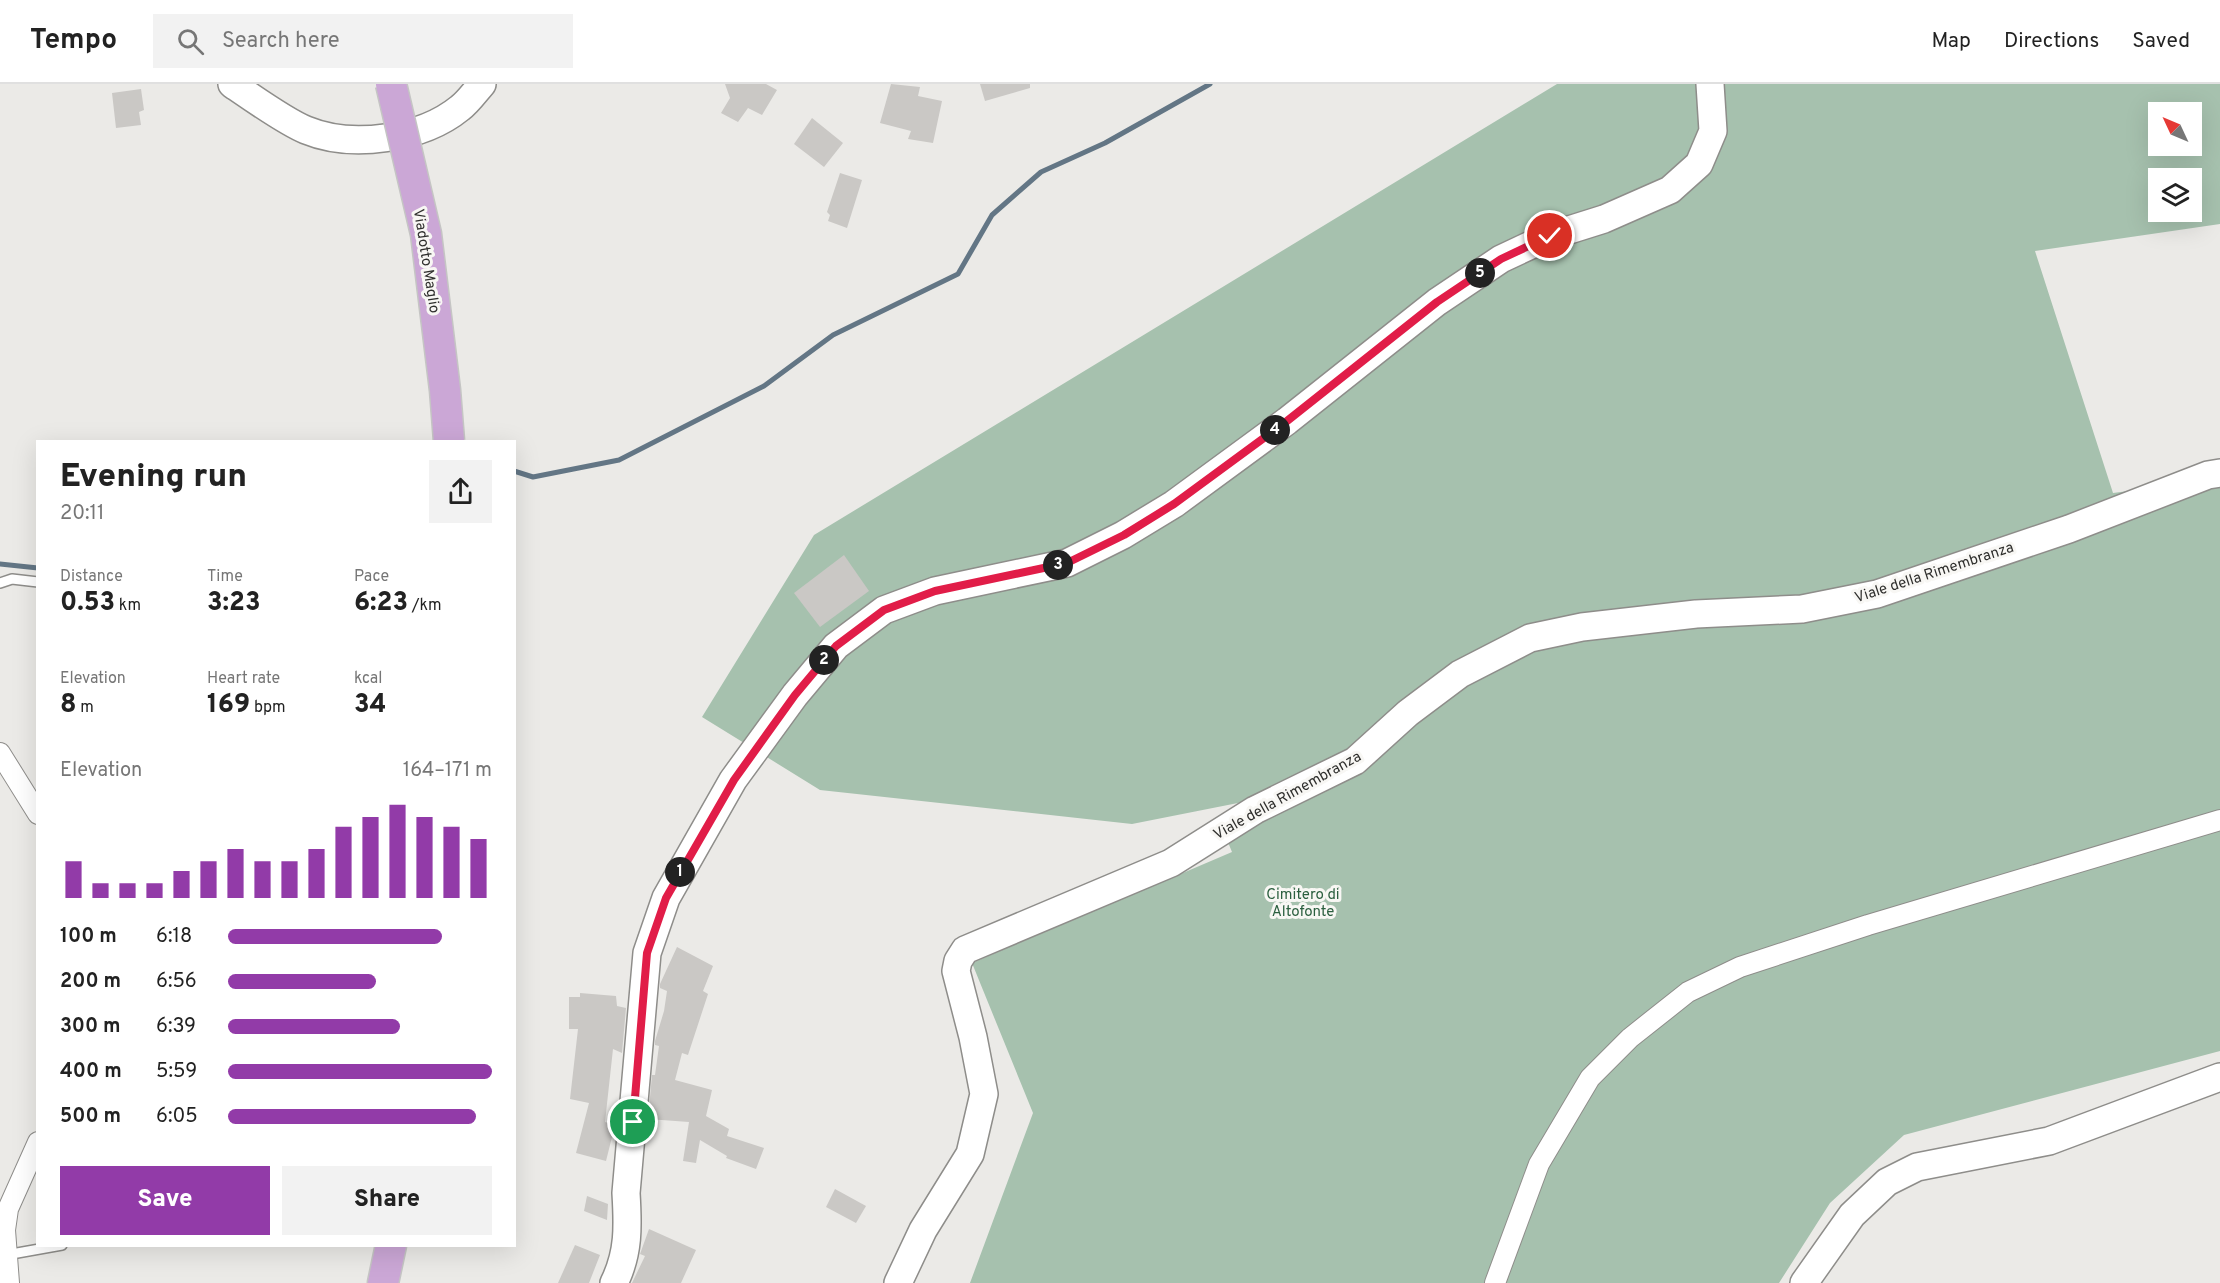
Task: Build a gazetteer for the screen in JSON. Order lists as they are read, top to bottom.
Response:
{
  "streets": {
    "main road": ["Viadotto Maglio", "Viale della Rimembranza"]
  },
  "parks": ["Cimitero di Altofonte"],
  "north": "top left",
  "page": {
    "header": "Tempo",
    "search": "Search here",
    "nav": ["Map", "Directions", "Saved"],
    "pins": [
      "5",
      "4",
      "3",
      "2",
      "1"
    ],
    "heading": ["Evening run", "20:11"],
    "stats": [
      ["Distance", "0.53 km"],
      ["Time", "3:23"],
      ["Pace", "6:23 /km"],
      ["Elevation", "8 m"],
      ["Heart rate", "169 bpm"],
      ["kcal", "34"]
    ],
    "chart": ["Elevation", "164–171 m"],
    "list": [
      {
        "name": "100 m",
        "note": "6:18"
      },
      {
        "name": "200 m",
        "note": "6:56"
      },
      {
        "name": "300 m",
        "note": "6:39"
      },
      {
        "name": "400 m",
        "note": "5:59"
      },
      {
        "name": "500 m",
        "note": "6:05"
      }
    ],
    "buttons": ["Save", "Share"]
  }
}
